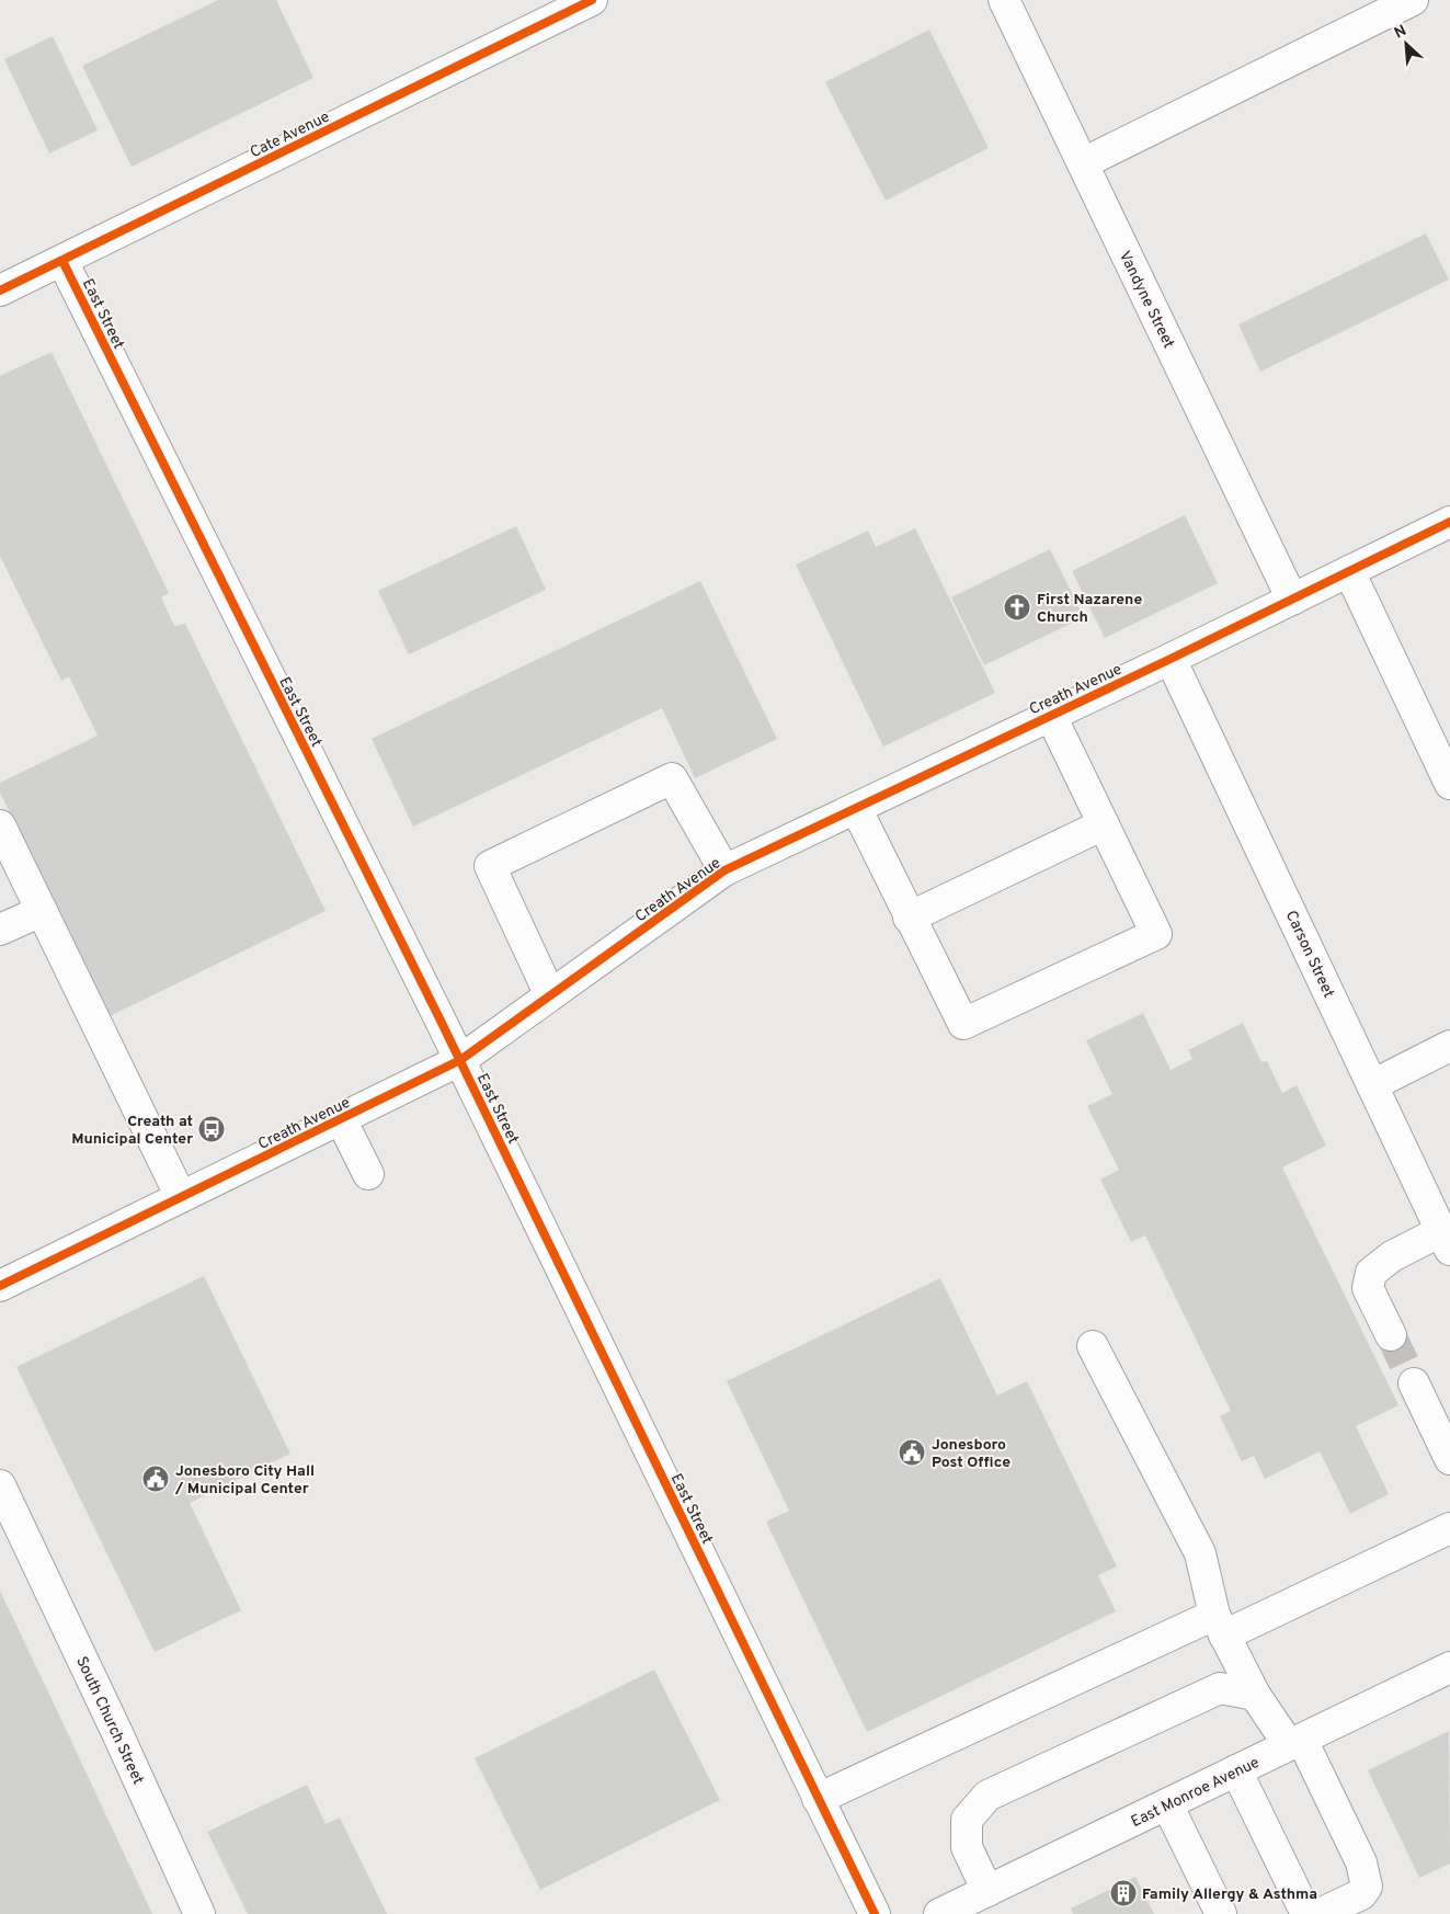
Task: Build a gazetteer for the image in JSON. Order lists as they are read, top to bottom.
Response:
{
  "streets": {
    "street": [
      "Cate Avenue",
      "Vandyne Street",
      "East Street",
      "Creath Avenue",
      "Carson Street",
      "South Church Street",
      "East Monroe Avenue"
    ]
  },
  "crossings": [
    ["Cate Avenue", "East Street"],
    ["Vandyne Street", "Creath Avenue"],
    ["East Street", "Creath Avenue"],
    ["Creath Avenue", "Carson Street"]
  ],
  "places": {
    "church": ["First Nazarene Church"],
    "bus stop": ["Creath at Municipal Center"],
    "public building": ["Jonesboro Post Office", "Jonesboro City Hall / Municipal Center"],
    "building": ["Family Allergy & Asthma"]
  },
  "north": "top left"
}
